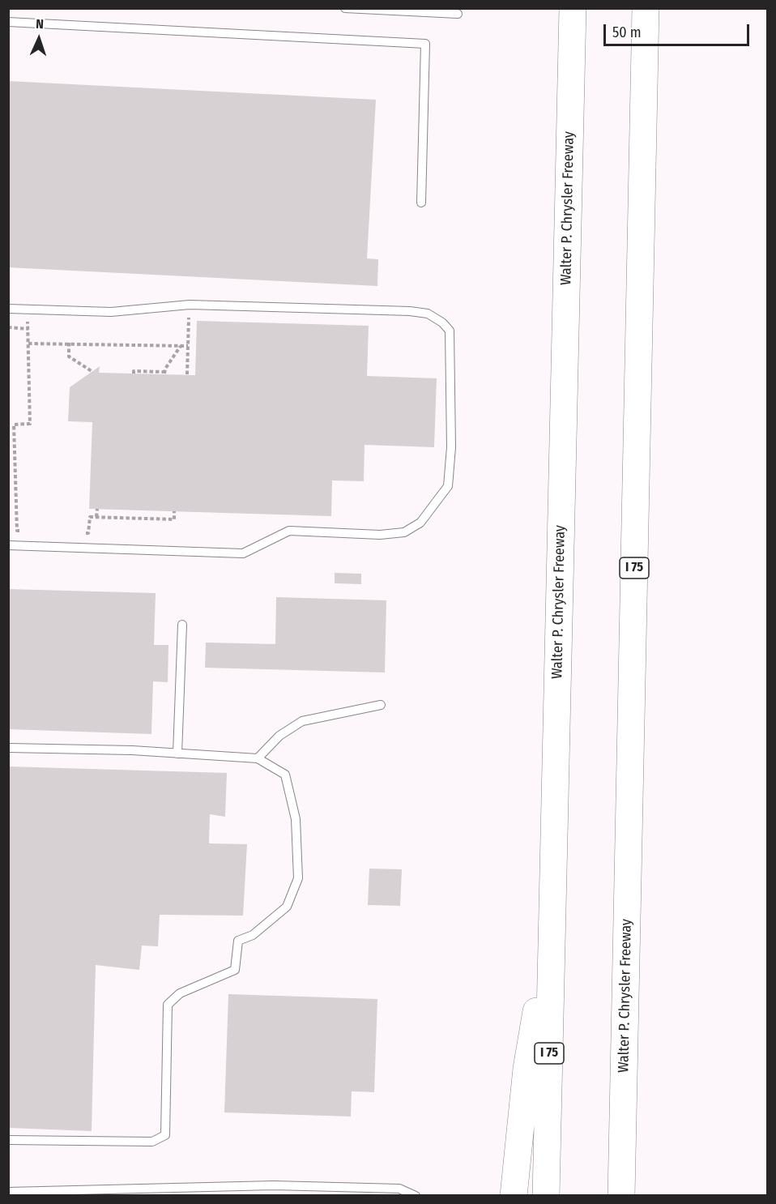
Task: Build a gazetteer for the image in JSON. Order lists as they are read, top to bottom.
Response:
{
  "streets": {
    "highway": ["Walter P. Chrysler Freeway", "I 75"]
  },
  "scale_bar": "50 m",
  "north": "top"
}
